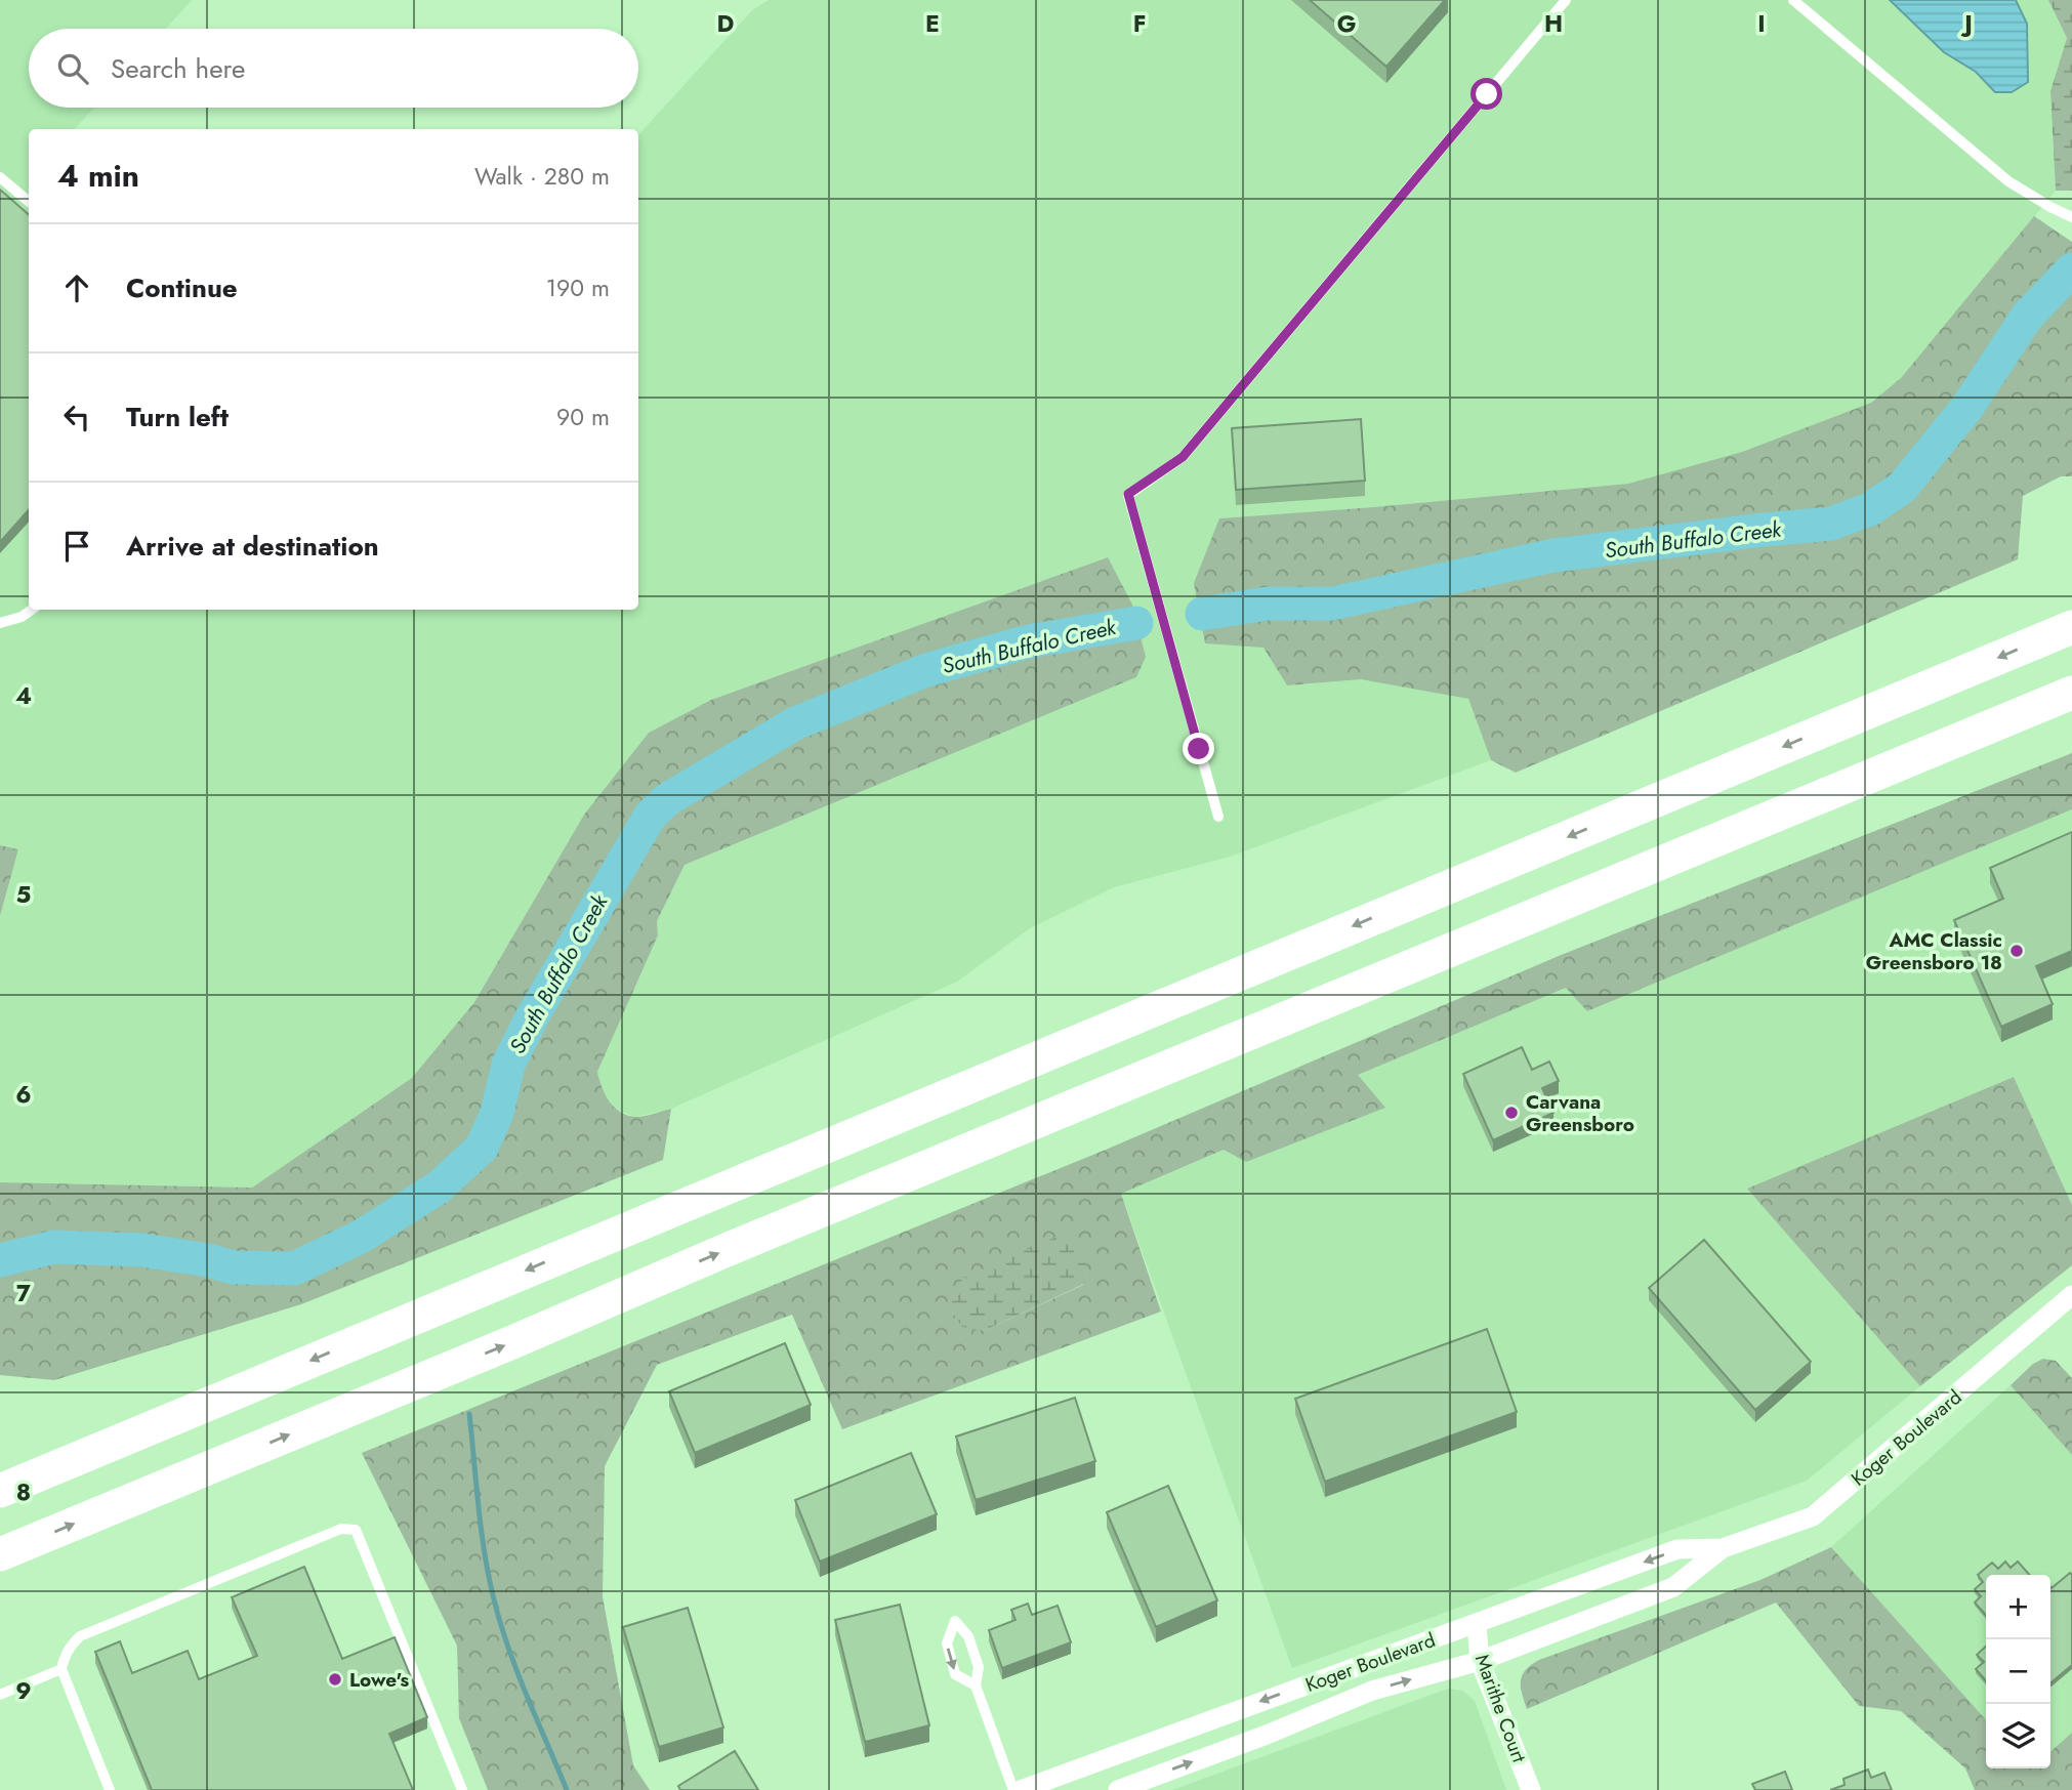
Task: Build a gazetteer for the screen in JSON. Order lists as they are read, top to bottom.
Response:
{
  "streets": {
    "street": ["Koger Boulevard", "Marithe Court"]
  },
  "crossings": [
    ["Koger Boulevard", "Marithe Court"]
  ],
  "water": ["South Buffalo Creek"],
  "places": ["AMC Classic Greensboro 18", "Carvana Greensboro", "Lowe's"],
  "page": {
    "search": "Search here",
    "heading": ["4 min", "Walk · 280 m"],
    "list": [
      ["Continue", "190 m"],
      ["Turn left", "90 m"],
      "Arrive at destination"
    ],
    "map_buttons": ["+", "−"]
  },
  "grid": {
    "columns": [
      "D",
      "E",
      "F",
      "G",
      "H",
      "I",
      "J"
    ],
    "rows": [
      "4",
      "5",
      "6",
      "7",
      "8",
      "9"
    ]
  }
}
